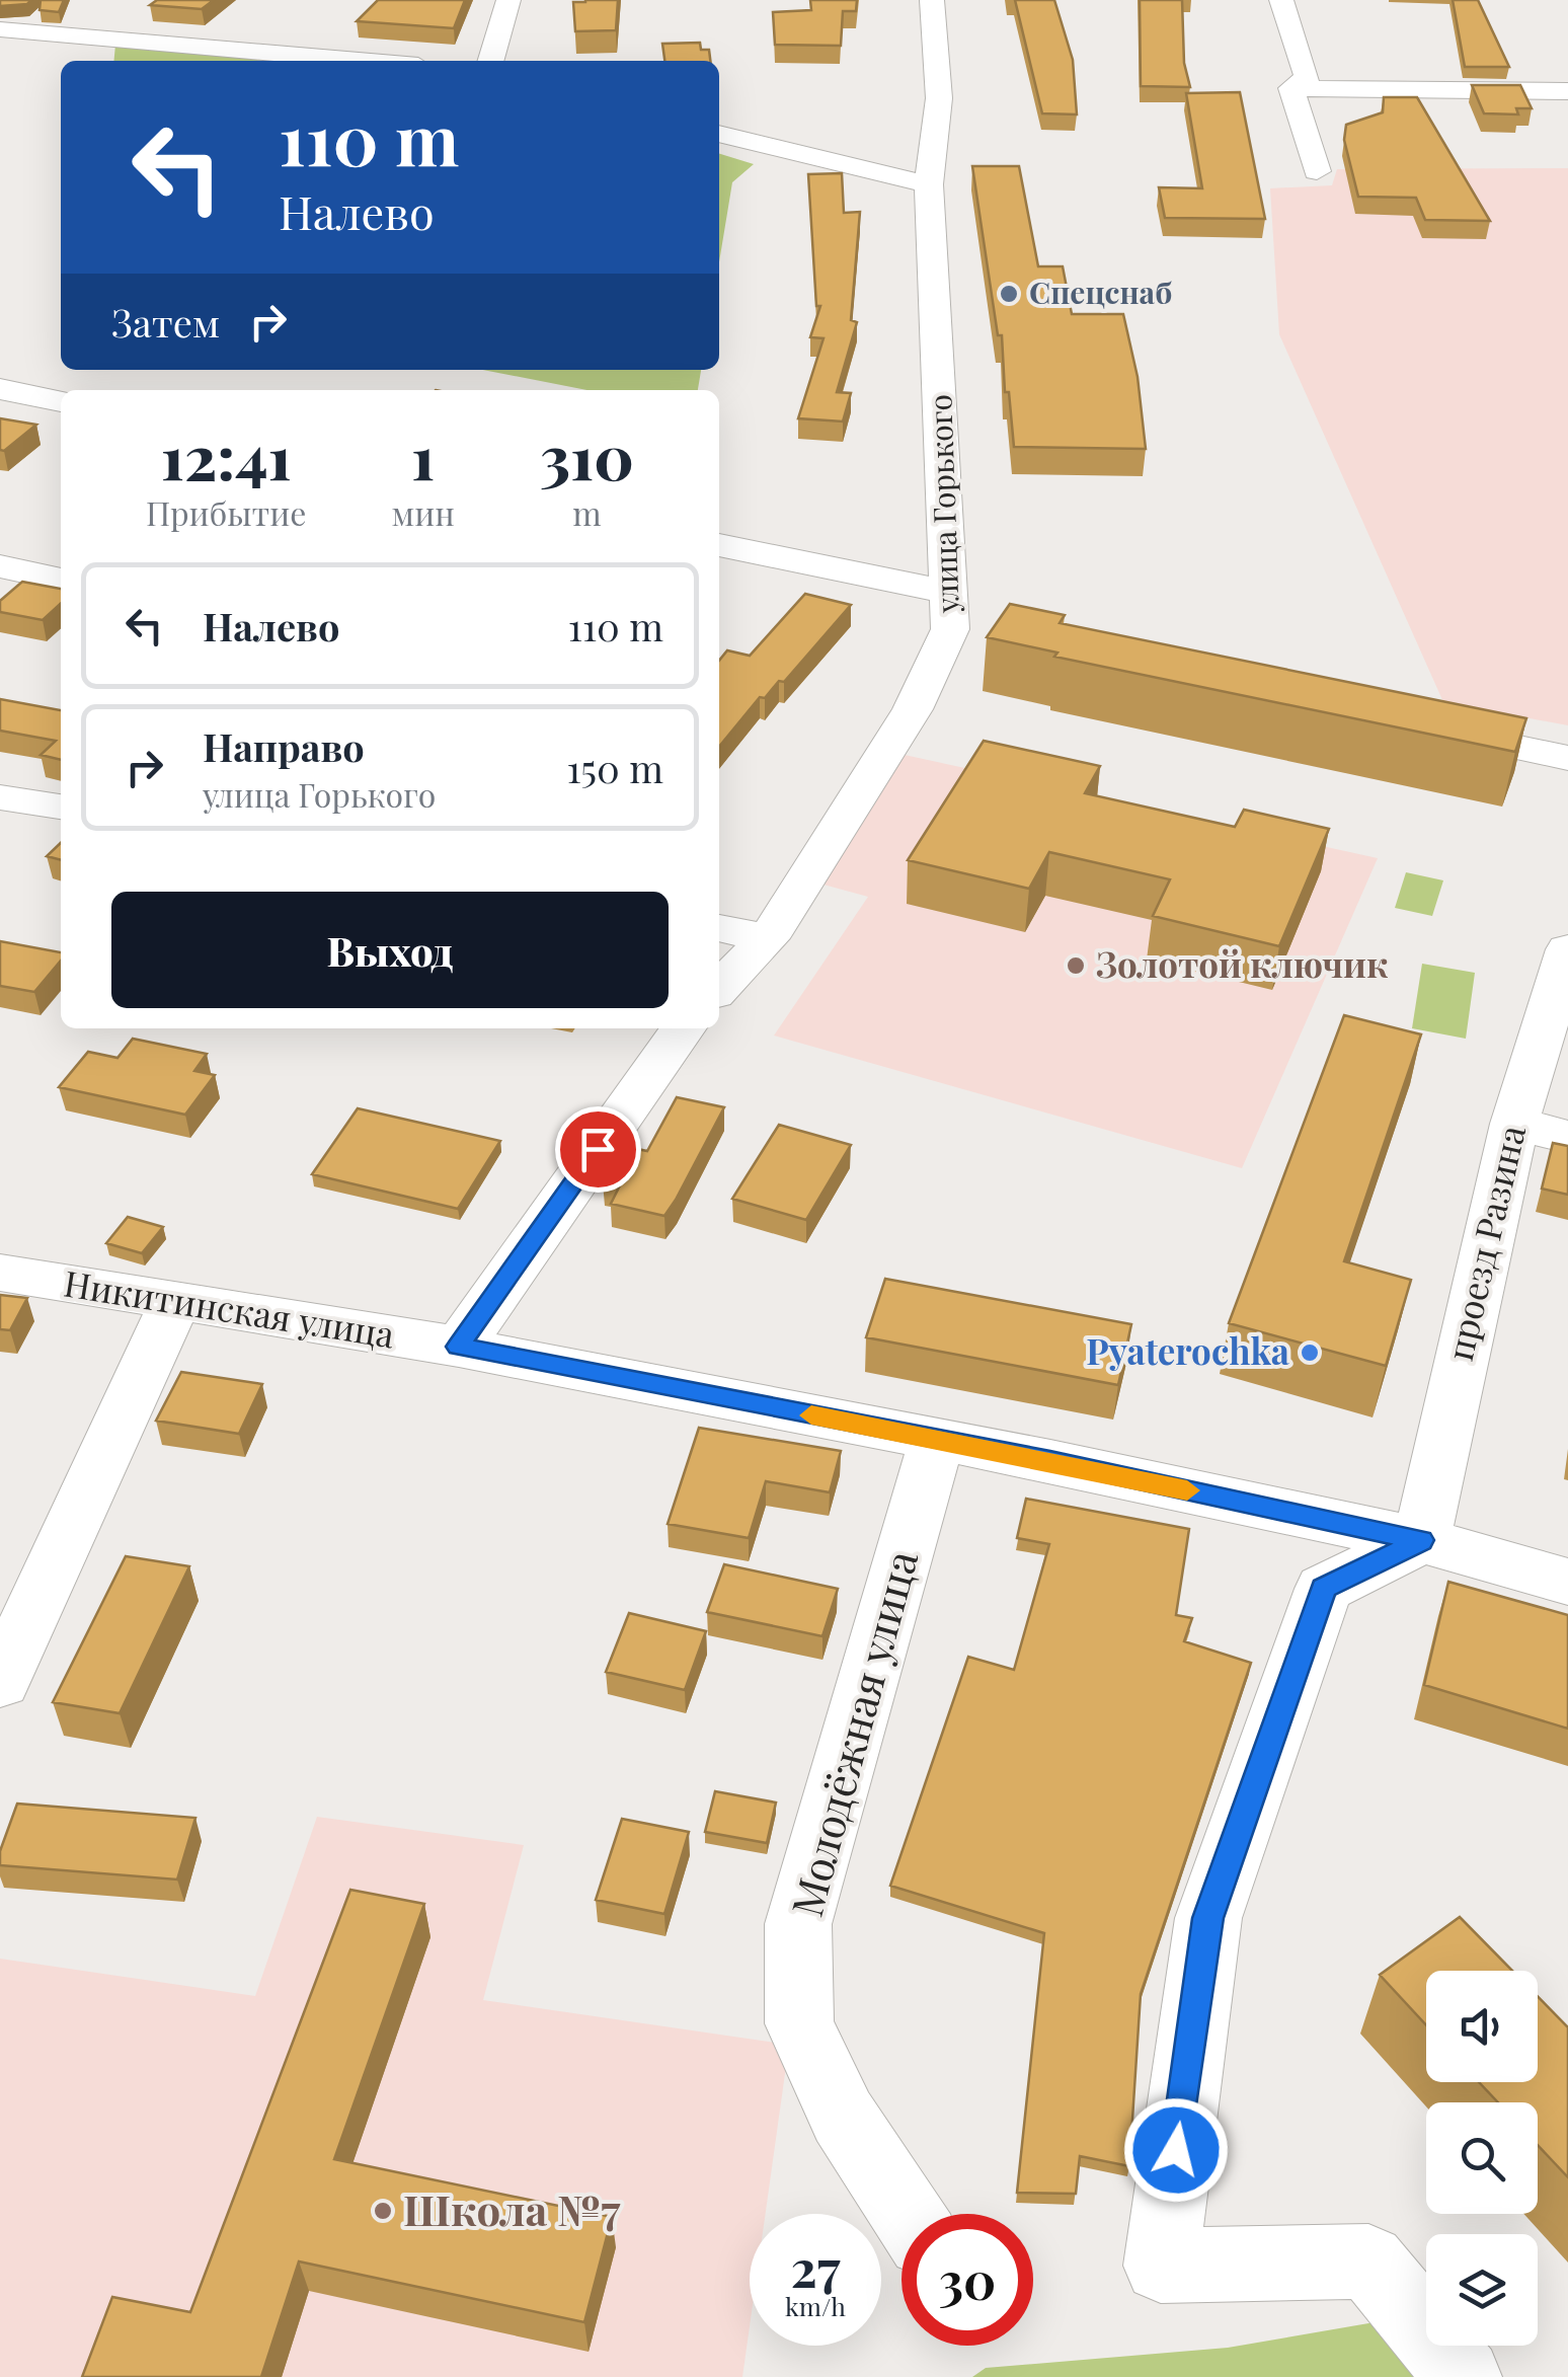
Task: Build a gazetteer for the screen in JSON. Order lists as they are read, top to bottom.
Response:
{
  "streets": {
    "street": [
      "улица Горького",
      "проезд Разина",
      "Никитинская улица",
      "Молодёжная улица"
    ]
  },
  "crossings": [
    ["проезд Разина", "Никитинская улица"],
    ["Никитинская улица", "Молодёжная улица"]
  ],
  "places": [
    "Спецснаб",
    "Золотой ключик",
    "Pyaterochka",
    "Школа №7"
  ],
  "page": {
    "turn": ["110 m", "Налево"],
    "then": "Затем",
    "eta": [
      "12:41",
      "Прибытие",
      "1",
      "мин",
      "310",
      "m"
    ],
    "list": [
      {
        "name": "Налево",
        "value": "110 m"
      },
      {
        "name": "Направо",
        "note": "улица Горького",
        "value": "150 m"
      }
    ],
    "buttons": "Выход",
    "speed": "27 km/h",
    "limit": "30"
  }
}
